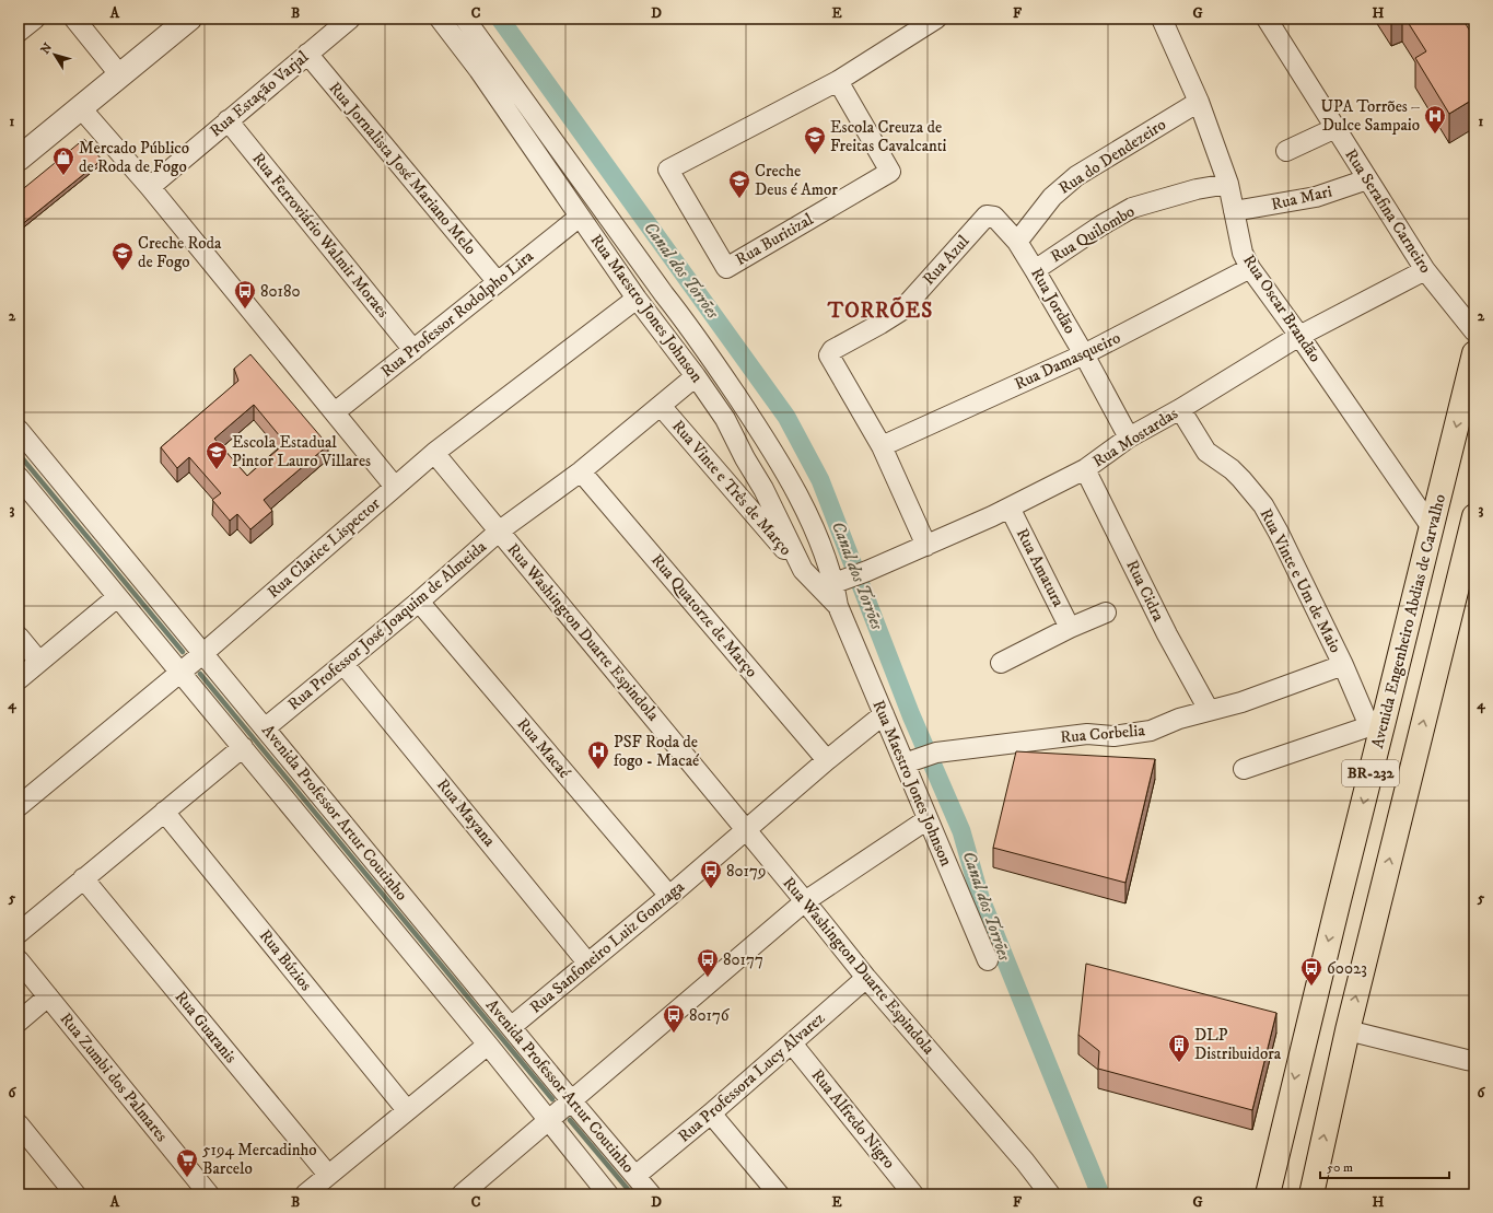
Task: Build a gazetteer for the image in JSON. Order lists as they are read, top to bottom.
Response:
{
  "streets": {
    "highway": ["Avenida Engenheiro Abdias de Carvalho", "BR-232"],
    "street": [
      "Rua Estação Varjal",
      "Rua do Dendezeiro",
      "Rua Jornalista José Mariano Melo",
      "Rua Mari",
      "Rua Serafina Carneiro",
      "Rua Quilombo",
      "Rua Ferroviário Walmir Moraes",
      "Rua Buritizal",
      "Rua Azul",
      "Rua Jordão",
      "Rua Maestro Jones Johnson",
      "Rua Oscar Brandão",
      "Rua Professor Rodolpho Lira",
      "Rua Damasqueiro",
      "Rua Mostardas",
      "Rua Vinte e Três de Março",
      "Rua Clarice Lispector",
      "Rua Amatura",
      "Rua Vinte e Um de Maio",
      "Rua Cidra",
      "Rua Quatorze de Março",
      "Rua Professor José Joaquim de Almeida",
      "Rua Washington Duarte Espindola",
      "Rua Corbelia",
      "Rua Macaé",
      "Avenida Professor Artur Coutinho",
      "Rua Mayana",
      "Rua Sanfoneiro Luiz Gonzaga",
      "Rua Búzios",
      "Rua Guaranis",
      "Rua Zumbi dos Palmares",
      "Rua Professora Lucy Alvarez",
      "Rua Alfredo Nigro"
    ]
  },
  "crossings": [
    ["Rua Estação Varjal", "Rua Jornalista José Mariano Melo"],
    ["Rua Estação Varjal", "Rua Ferroviário Walmir Moraes"],
    ["Rua do Dendezeiro", "Rua Jordão"],
    ["Rua do Dendezeiro", "Rua Oscar Brandão"],
    ["Rua Jornalista José Mariano Melo", "Rua Professor Rodolpho Lira"],
    ["Rua Mari", "Rua Serafina Carneiro"],
    ["Rua Mari", "Rua Oscar Brandão"],
    ["Rua Serafina Carneiro", "Rua Mostardas"],
    ["Rua Quilombo", "Rua Jordão"],
    ["Rua Quilombo", "Rua Oscar Brandão"],
    ["Rua Ferroviário Walmir Moraes", "Rua Professor Rodolpho Lira"],
    ["Rua Azul", "Rua Jordão"],
    ["Rua Azul", "Rua Damasqueiro"],
    ["Rua Jordão", "Rua Damasqueiro"],
    ["Rua Jordão", "Rua Mostardas"],
    ["Rua Maestro Jones Johnson", "Rua Professor Rodolpho Lira"],
    ["Rua Maestro Jones Johnson", "Rua Mostardas"],
    ["Rua Maestro Jones Johnson", "Rua Vinte e Três de Março"],
    ["Rua Maestro Jones Johnson", "Rua Clarice Lispector"],
    ["Rua Maestro Jones Johnson", "Rua Professor José Joaquim de Almeida"],
    ["Rua Maestro Jones Johnson", "Rua Corbelia"],
    ["Rua Maestro Jones Johnson", "Rua Sanfoneiro Luiz Gonzaga"],
    ["Rua Oscar Brandão", "Rua Damasqueiro"],
    ["Rua Oscar Brandão", "Rua Mostardas"],
    ["Rua Oscar Brandão", "Avenida Engenheiro Abdias de Carvalho"],
    ["Rua Mostardas", "Rua Amatura"],
    ["Rua Mostardas", "Rua Vinte e Um de Maio"],
    ["Rua Mostardas", "Rua Cidra"],
    ["Rua Vinte e Três de Março", "Rua Professor José Joaquim de Almeida"],
    ["Rua Clarice Lispector", "Rua Washington Duarte Espindola"],
    ["Rua Clarice Lispector", "Avenida Professor Artur Coutinho"],
    ["Rua Vinte e Um de Maio", "Avenida Engenheiro Abdias de Carvalho"],
    ["Rua Vinte e Um de Maio", "Rua Corbelia"],
    ["Rua Cidra", "Rua Corbelia"],
    ["Rua Quatorze de Março", "Rua Professor José Joaquim de Almeida"],
    ["Rua Quatorze de Março", "Rua Sanfoneiro Luiz Gonzaga"],
    ["Rua Professor José Joaquim de Almeida", "Rua Washington Duarte Espindola"],
    ["Rua Professor José Joaquim de Almeida", "Rua Macaé"],
    ["Rua Professor José Joaquim de Almeida", "Avenida Professor Artur Coutinho"],
    ["Rua Professor José Joaquim de Almeida", "Rua Mayana"],
    ["Rua Washington Duarte Espindola", "Rua Sanfoneiro Luiz Gonzaga"],
    ["Rua Washington Duarte Espindola", "Rua Professora Lucy Alvarez"],
    ["Rua Macaé", "Rua Sanfoneiro Luiz Gonzaga"],
    ["Avenida Professor Artur Coutinho", "Rua Sanfoneiro Luiz Gonzaga"],
    ["Avenida Professor Artur Coutinho", "Rua Professora Lucy Alvarez"],
    ["Rua Mayana", "Rua Sanfoneiro Luiz Gonzaga"],
    ["Rua Professora Lucy Alvarez", "Rua Alfredo Nigro"]
  ],
  "districts": ["TORRÕES"],
  "water": ["Canal dos Torrões"],
  "places": {
    "hospital": ["UPA Torrões – Dulce Sampaio", "PSF Roda de fogo - Macaé"],
    "school or university": [
      "Escola Creuza de Freitas Cavalcanti",
      "Creche Deus é Amor",
      "Creche Roda de Fogo",
      "Escola Estadual Pintor Lauro Villares"
    ],
    "shop": ["Mercado Público de Roda de Fogo"],
    "bus stop": [
      "80180",
      "80179",
      "80177",
      "60023",
      "80176"
    ],
    "building": ["DLP Distribuidora"],
    "supermarket": ["5194 Mercadinho Barcelo"]
  },
  "scale_bar": "50 m",
  "north": "top left",
  "grid": {
    "columns": [
      "A",
      "B",
      "C",
      "D",
      "E",
      "F",
      "G",
      "H"
    ],
    "rows": [
      "1",
      "2",
      "3",
      "4",
      "5",
      "6"
    ]
  }
}
